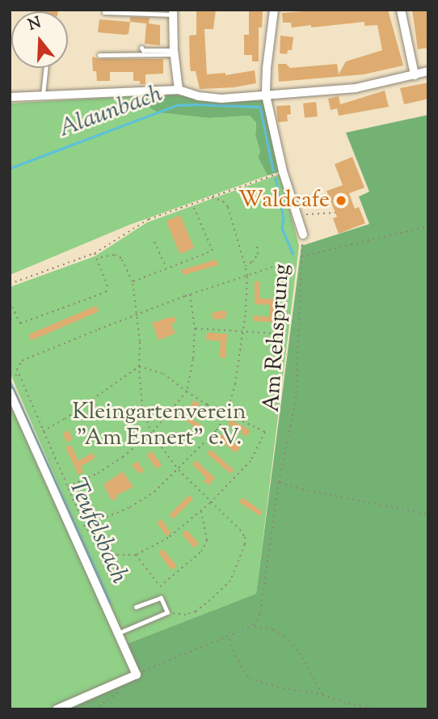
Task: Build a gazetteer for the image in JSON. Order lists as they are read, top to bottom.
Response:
{
  "streets": {
    "street": ["Am Rehsprung"]
  },
  "water": ["Alaunbach", "Teufelsbach"],
  "parks": ["Kleingartenverein \"Am Ennert\" e.V."],
  "places": ["Waldcafe"],
  "north": "top"
}
